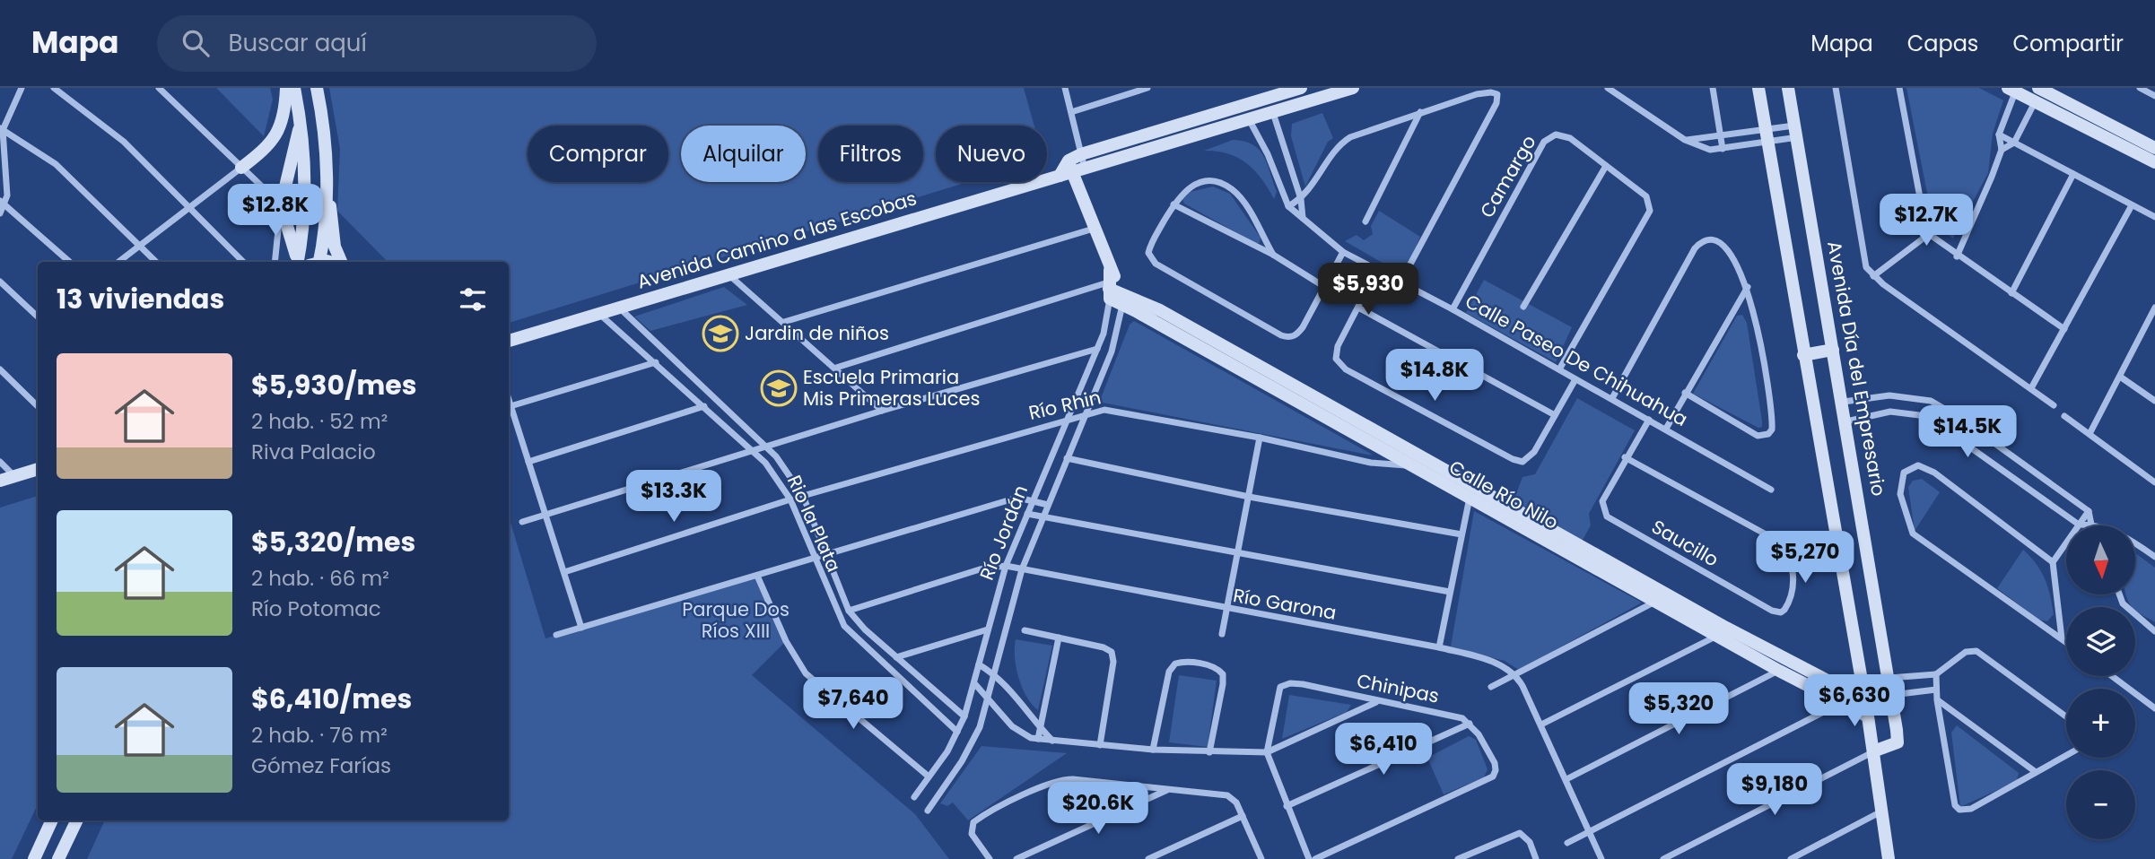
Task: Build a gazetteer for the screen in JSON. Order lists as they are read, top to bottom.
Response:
{
  "streets": {
    "street": [
      "Camargo",
      "Avenida Camino a las Escobas",
      "Calle Paseo De Chihuahua",
      "Avenida Día del Empresario",
      "Río Rhin",
      "Calle Río Nilo",
      "Rio la Plata",
      "Río Jordán",
      "Saucillo",
      "Río Garona",
      "Chinipas"
    ]
  },
  "crossings": [
    ["Camargo", "Calle Paseo De Chihuahua"],
    ["Avenida Camino a las Escobas", "Calle Paseo De Chihuahua"],
    ["Avenida Camino a las Escobas", "Rio la Plata"],
    ["Calle Paseo De Chihuahua", "Saucillo"],
    ["Río Rhin", "Calle Río Nilo"],
    ["Río Rhin", "Rio la Plata"],
    ["Río Rhin", "Río Jordán"],
    ["Calle Río Nilo", "Río Jordán"],
    ["Rio la Plata", "Río Jordán"],
    ["Rio la Plata", "Río Garona"],
    ["Río Jordán", "Río Garona"]
  ],
  "parks": ["Parque Dos Ríos XIII"],
  "places": {
    "school or university": ["Jardin de niños", "Escuela Primaria Mis Primeras Luces"]
  },
  "north": "bottom",
  "page": {
    "header": "Mapa",
    "search": "Buscar aquí",
    "nav": ["Mapa", "Capas", "Compartir"],
    "chip": [
      "Comprar",
      "Alquilar",
      "Filtros",
      "Nuevo"
    ],
    "price": [
      "$12.8K",
      "$12.7K",
      "$5,930",
      "$14.8K",
      "$14.5K",
      "$13.3K",
      "$5,270",
      "$6,630",
      "$7,640",
      "$5,320",
      "$6,410",
      "$9,180",
      "$20.6K"
    ],
    "heading": "13 viviendas",
    "list": [
      {
        "name": "$5,930/mes",
        "note": "2 hab. · 52 m² · Riva Palacio"
      },
      {
        "name": "$5,320/mes",
        "note": "2 hab. · 66 m² · Río Potomac"
      },
      {
        "name": "$6,410/mes",
        "note": "2 hab. · 76 m² · Gómez Farías"
      }
    ],
    "map_buttons": ["+", "−"]
  }
}
